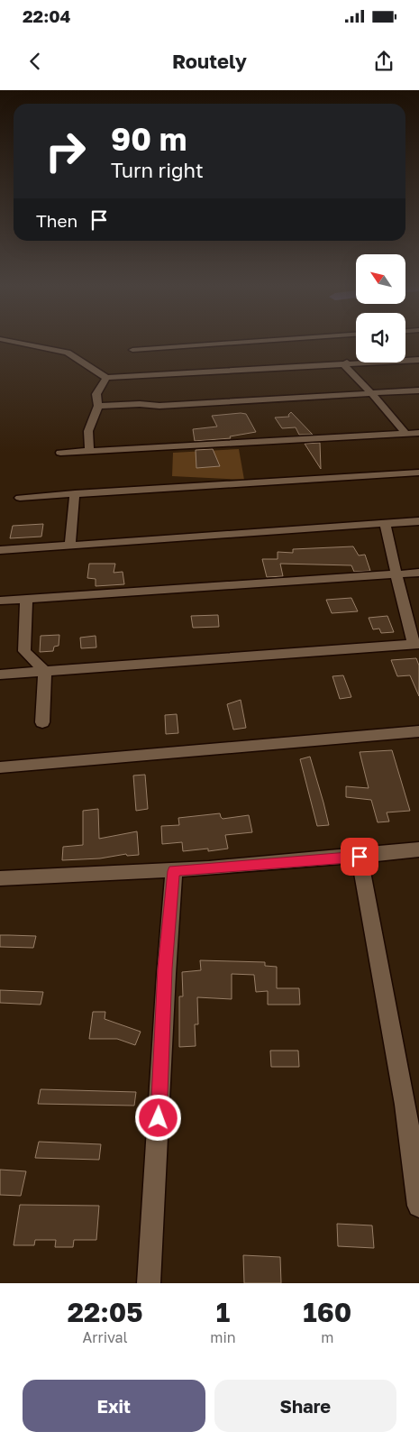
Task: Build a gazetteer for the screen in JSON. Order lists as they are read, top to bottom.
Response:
{
  "north": "top left",
  "page": {
    "status": "22:04",
    "header": "Routely",
    "turn": ["90 m", "Turn right"],
    "then": "Then",
    "eta": [
      "22:05",
      "Arrival",
      "1",
      "min",
      "160",
      "m"
    ],
    "buttons": ["Exit", "Share"]
  }
}
